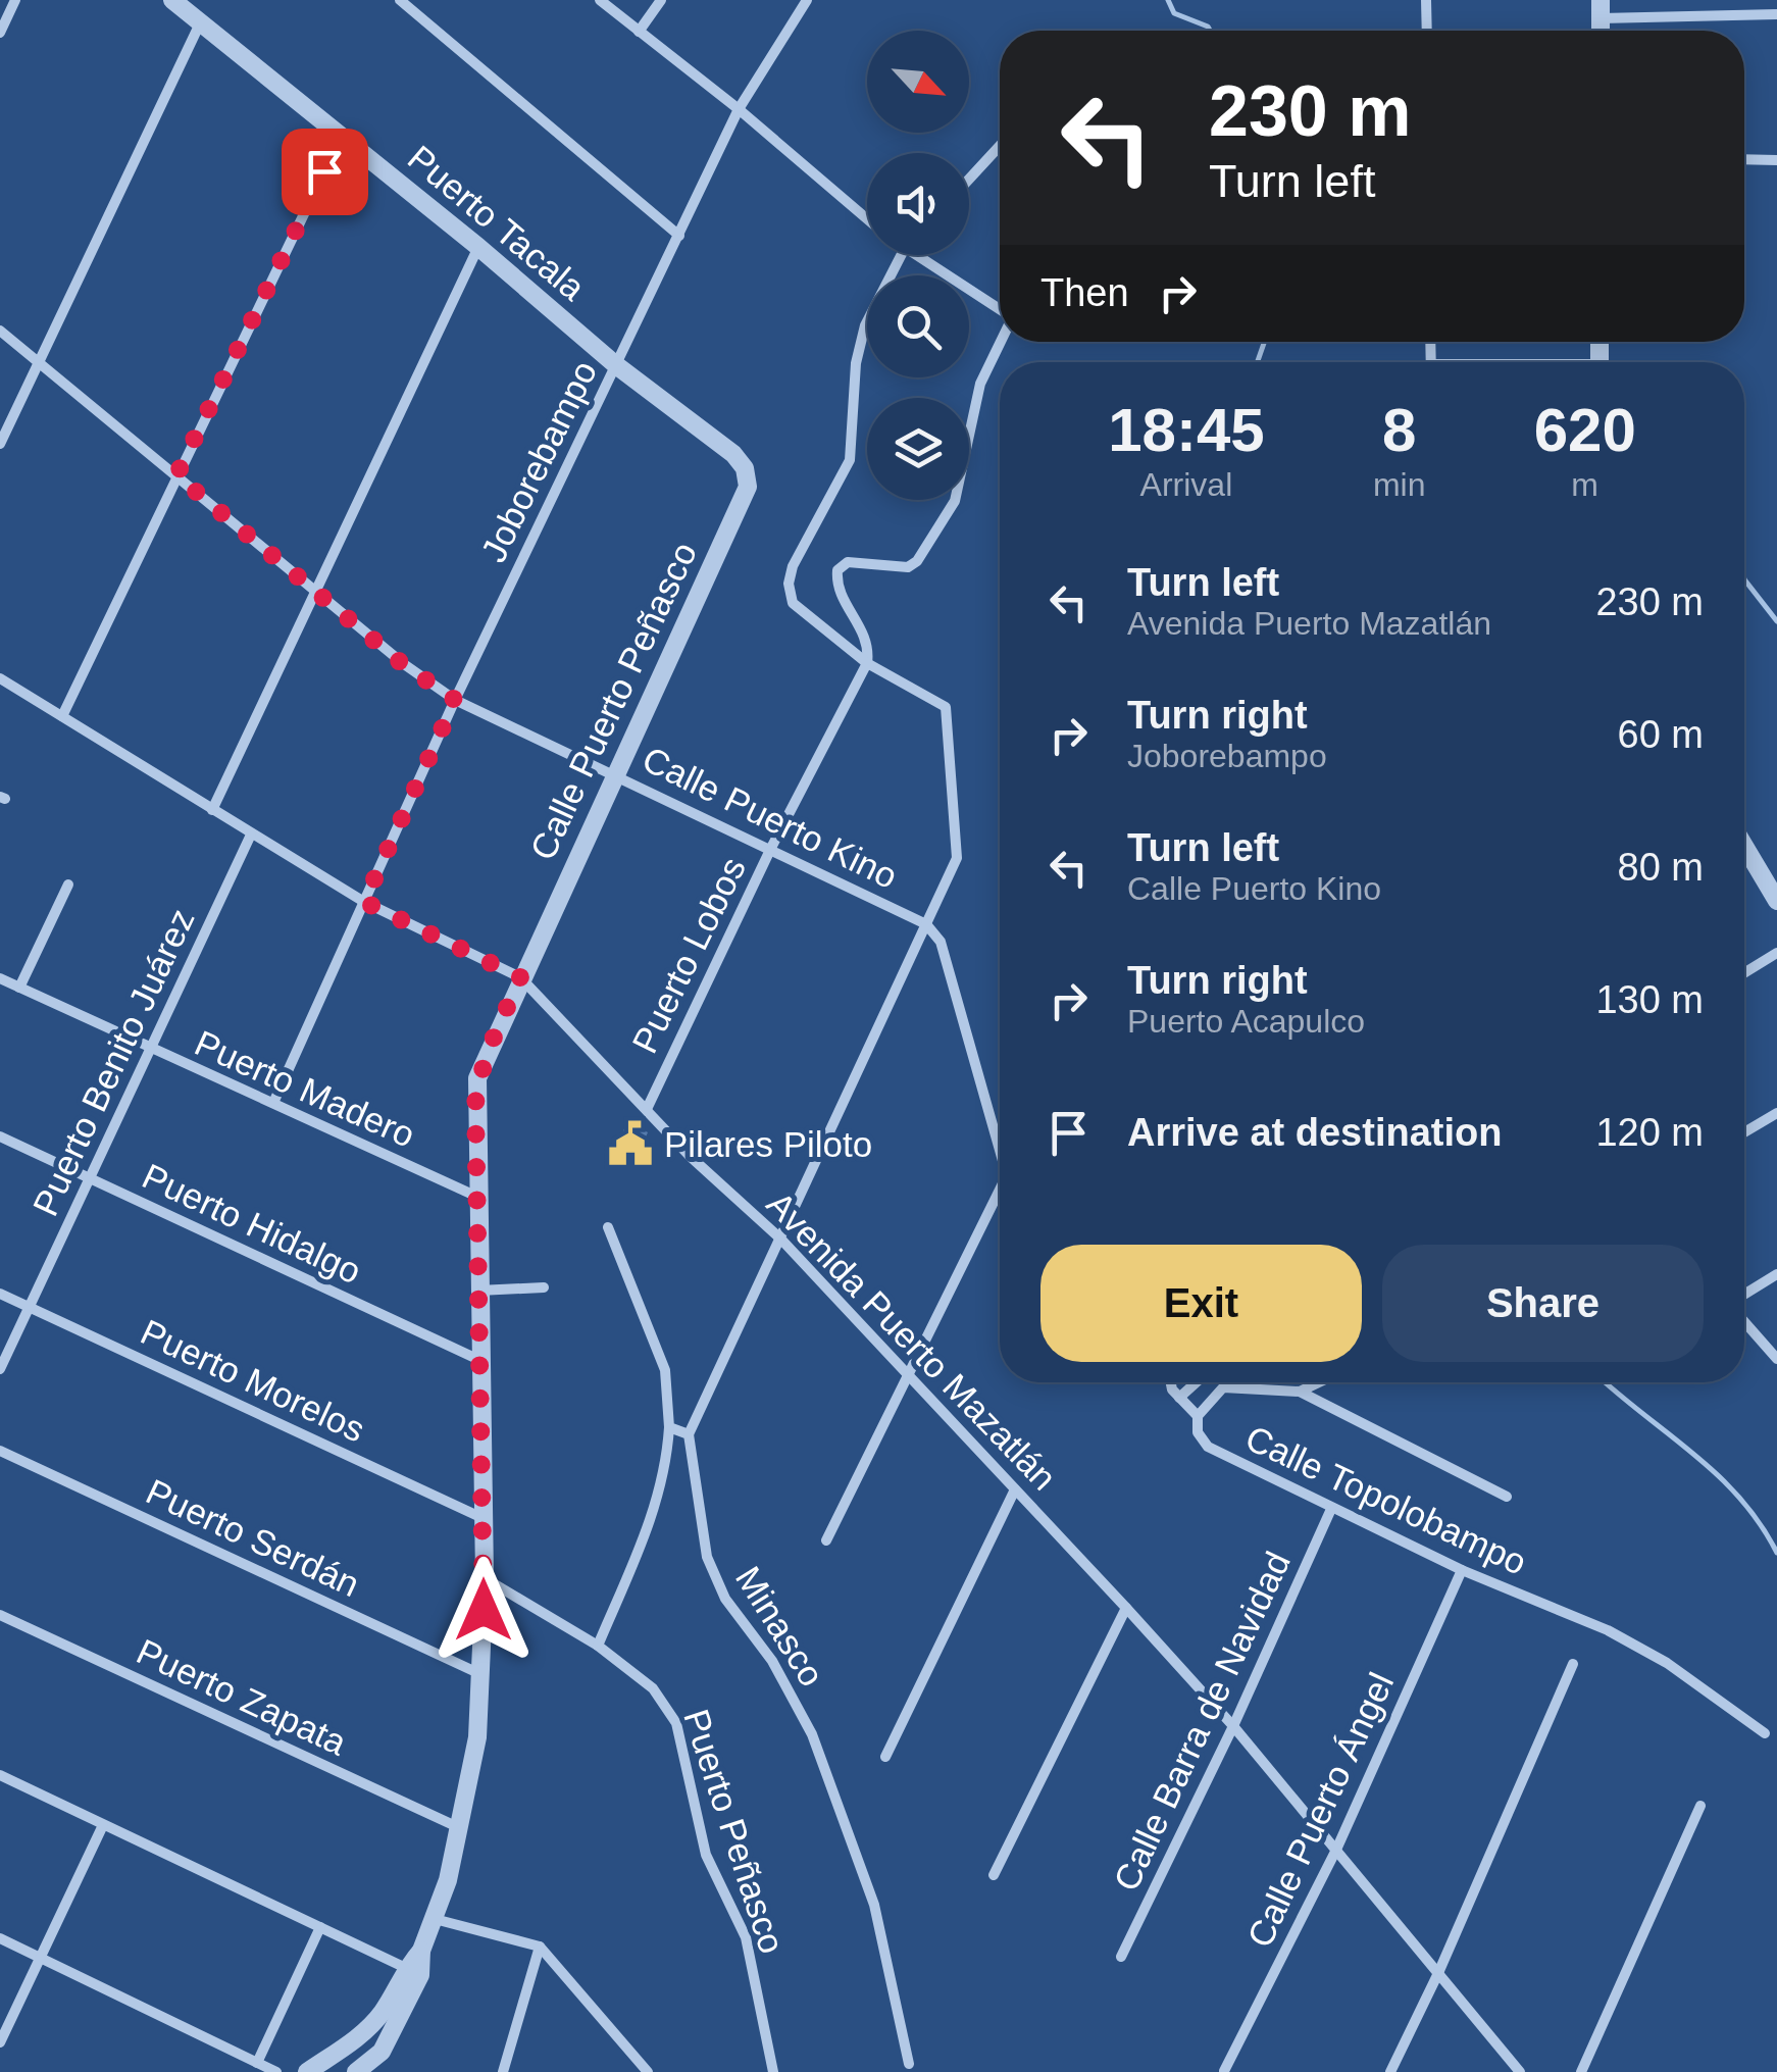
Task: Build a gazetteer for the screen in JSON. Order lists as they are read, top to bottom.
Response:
{
  "streets": {
    "street": [
      "Puerto Tacala",
      "Joborebampo",
      "Calle Puerto Peñasco",
      "Calle Puerto Kino",
      "Puerto Lobos",
      "Puerto Benito Juárez",
      "Puerto Madero",
      "Puerto Hidalgo",
      "Avenida Puerto Mazatlán",
      "Puerto Morelos",
      "Calle Topolobampo",
      "Puerto Serdán",
      "Minasco",
      "Puerto Zapata",
      "Calle Barra de Navidad",
      "Calle Puerto Ángel",
      "Puerto Peñasco"
    ]
  },
  "crossings": [
    ["Puerto Tacala", "Joborebampo"],
    ["Puerto Tacala", "Calle Puerto Peñasco"],
    ["Joborebampo", "Calle Puerto Kino"],
    ["Joborebampo", "Puerto Madero"],
    ["Joborebampo", "Avenida Puerto Mazatlán"],
    ["Calle Puerto Peñasco", "Calle Puerto Kino"],
    ["Calle Puerto Peñasco", "Puerto Madero"],
    ["Calle Puerto Peñasco", "Puerto Hidalgo"],
    ["Calle Puerto Peñasco", "Avenida Puerto Mazatlán"],
    ["Calle Puerto Peñasco", "Puerto Morelos"],
    ["Calle Puerto Peñasco", "Puerto Serdán"],
    ["Calle Puerto Peñasco", "Puerto Zapata"],
    ["Calle Puerto Peñasco", "Puerto Peñasco"],
    ["Calle Puerto Kino", "Puerto Lobos"],
    ["Puerto Lobos", "Avenida Puerto Mazatlán"],
    ["Puerto Benito Juárez", "Puerto Madero"],
    ["Puerto Benito Juárez", "Puerto Hidalgo"],
    ["Puerto Benito Juárez", "Avenida Puerto Mazatlán"],
    ["Puerto Benito Juárez", "Puerto Morelos"],
    ["Avenida Puerto Mazatlán", "Calle Barra de Navidad"],
    ["Avenida Puerto Mazatlán", "Calle Puerto Ángel"],
    ["Calle Topolobampo", "Calle Barra de Navidad"],
    ["Calle Topolobampo", "Calle Puerto Ángel"]
  ],
  "places": {
    "public building": ["Pilares Piloto"]
  },
  "north": "bottom right",
  "page": {
    "turn": ["230 m", "Turn left"],
    "then": "Then",
    "eta": [
      "18:45",
      "Arrival",
      "8",
      "min",
      "620",
      "m"
    ],
    "list": [
      {
        "name": "Turn left",
        "note": "Avenida Puerto Mazatlán",
        "value": "230 m"
      },
      {
        "name": "Turn right",
        "note": "Joborebampo",
        "value": "60 m"
      },
      {
        "name": "Turn left",
        "note": "Calle Puerto Kino",
        "value": "80 m"
      },
      {
        "name": "Turn right",
        "note": "Puerto Acapulco",
        "value": "130 m"
      },
      {
        "name": "Arrive at destination",
        "value": "120 m"
      }
    ],
    "buttons": ["Exit", "Share"]
  }
}
